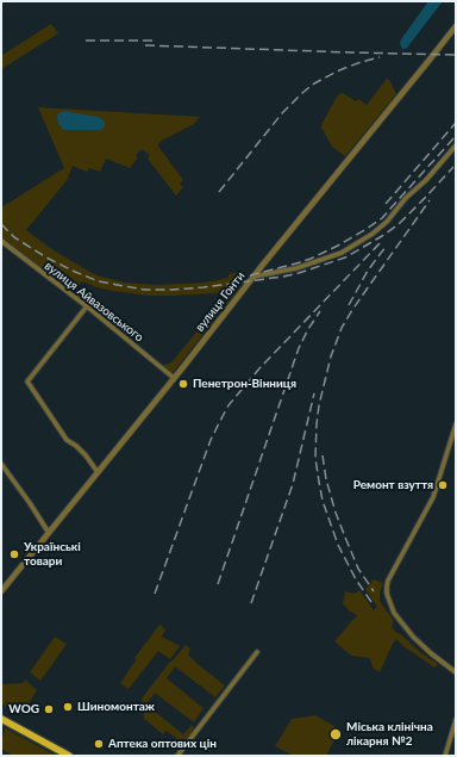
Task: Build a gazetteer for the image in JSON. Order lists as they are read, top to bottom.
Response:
{
  "streets": {
    "street": ["вулиця Айвазовського", "вулиця Гонти"]
  },
  "crossings": [
    ["вулиця Айвазовського", "вулиця Гонти"]
  ],
  "places": [
    "Пенетрон-Вінниця",
    "Ремонт взуття",
    "Українські товари",
    "Шиномонтаж",
    "WOG",
    "Міська клінічна лікарня №2",
    "Аптека оптових цін"
  ]
}
